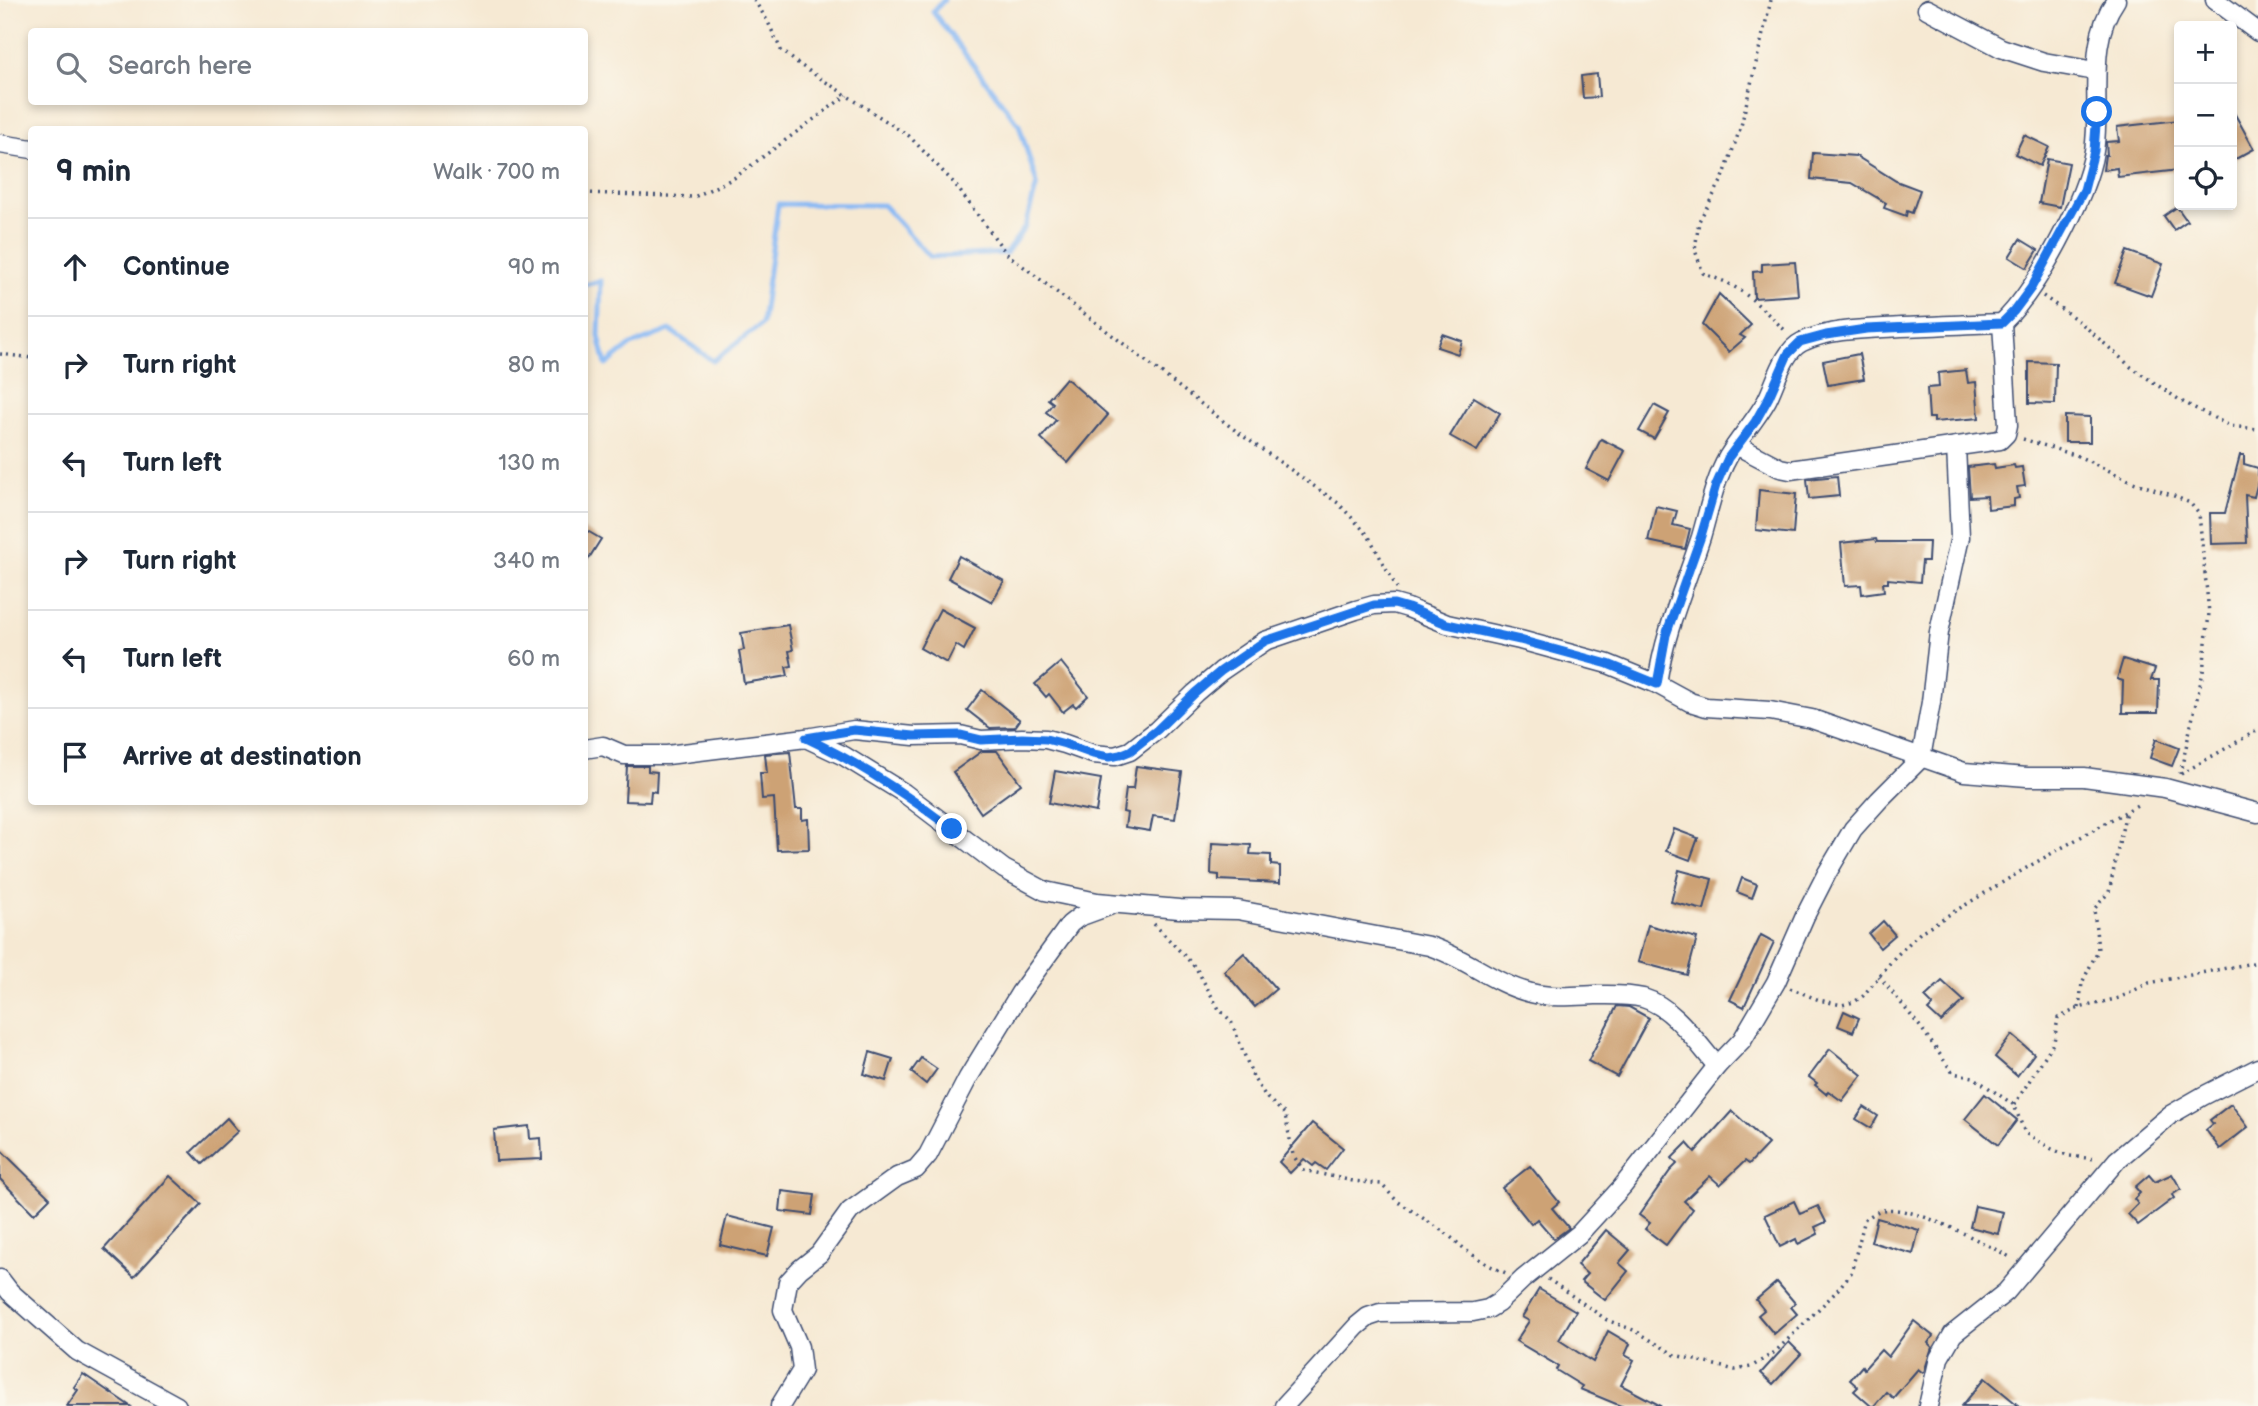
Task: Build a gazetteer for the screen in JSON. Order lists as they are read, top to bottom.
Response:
{
  "page": {
    "map_buttons": ["+", "−"],
    "search": "Search here",
    "heading": ["9 min", "Walk · 700 m"],
    "list": [
      ["Continue", "90 m"],
      ["Turn right", "80 m"],
      ["Turn left", "130 m"],
      ["Turn right", "340 m"],
      ["Turn left", "60 m"],
      "Arrive at destination"
    ]
  }
}
